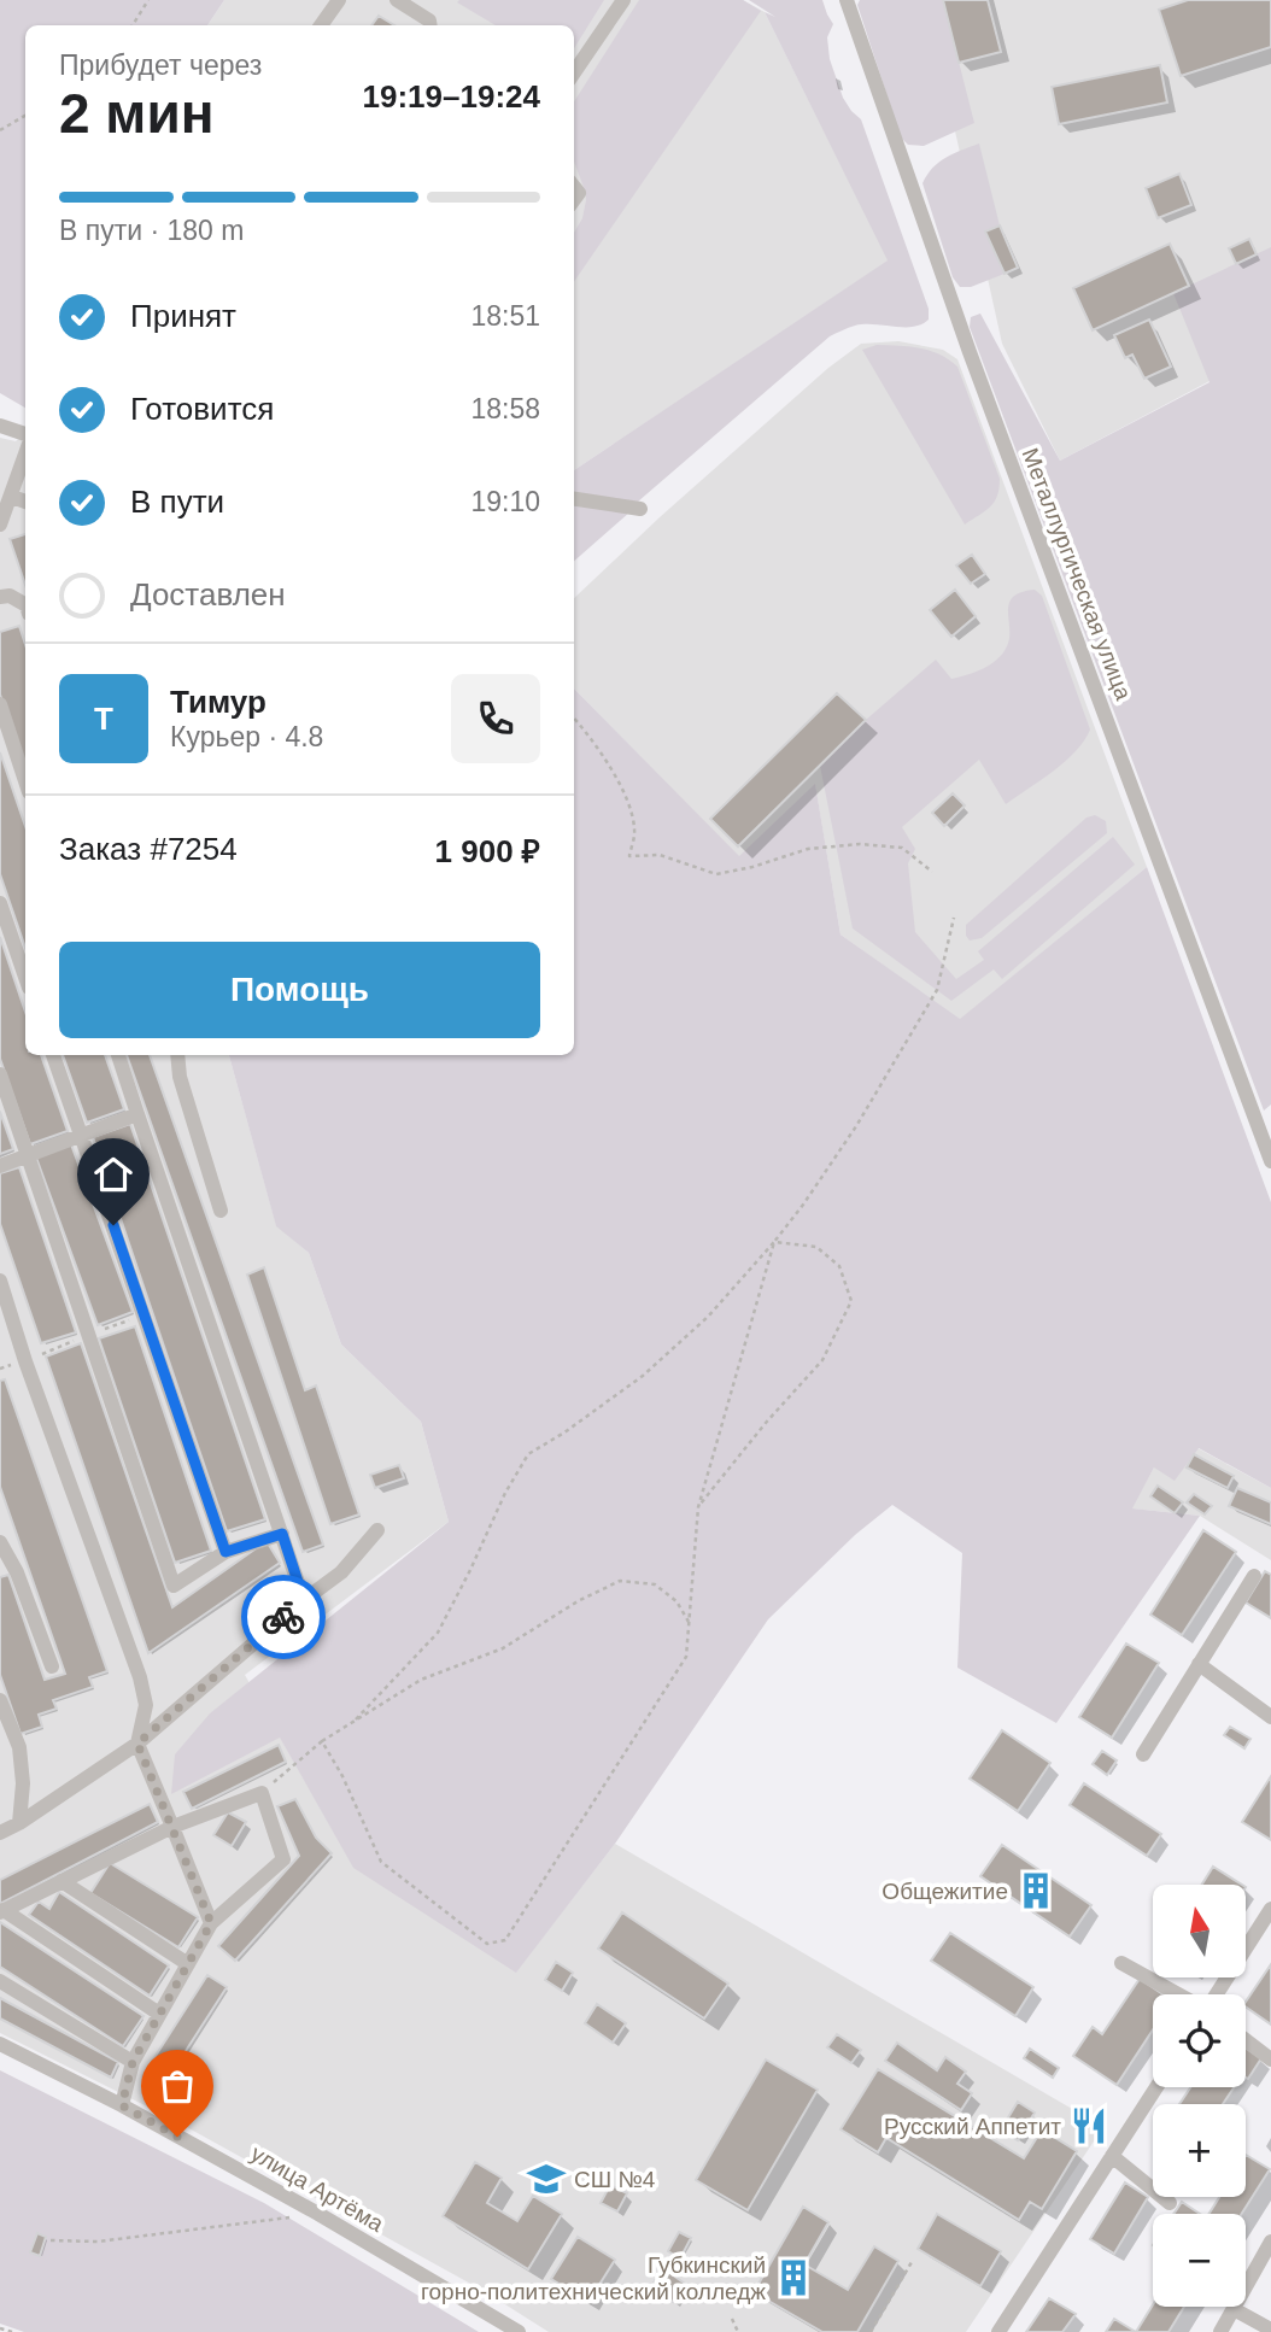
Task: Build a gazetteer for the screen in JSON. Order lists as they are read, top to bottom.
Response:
{
  "streets": {
    "street": ["Металлургическая улица", "улица Артёма"]
  },
  "places": {
    "building": ["Общежитие", "Губкинский горно-политехнический колледж"],
    "restaurant": ["Русский Аппетит"],
    "school or university": ["СШ №4"]
  },
  "north": "top",
  "page": {
    "heading": ["2 мин", "Прибудет через", "19:19–19:24"],
    "panel": [
      "Тимур",
      "Курьер · 4.8",
      "Заказ #7254",
      "1 900 ₽"
    ],
    "bar": "В пути · 180 m",
    "list": [
      ["Принят", "18:51"],
      ["Готовится", "18:58"],
      ["В пути", "19:10"],
      "Доставлен"
    ],
    "round": "Т",
    "buttons": "Помощь",
    "map_buttons": ["+", "−"]
  }
}
